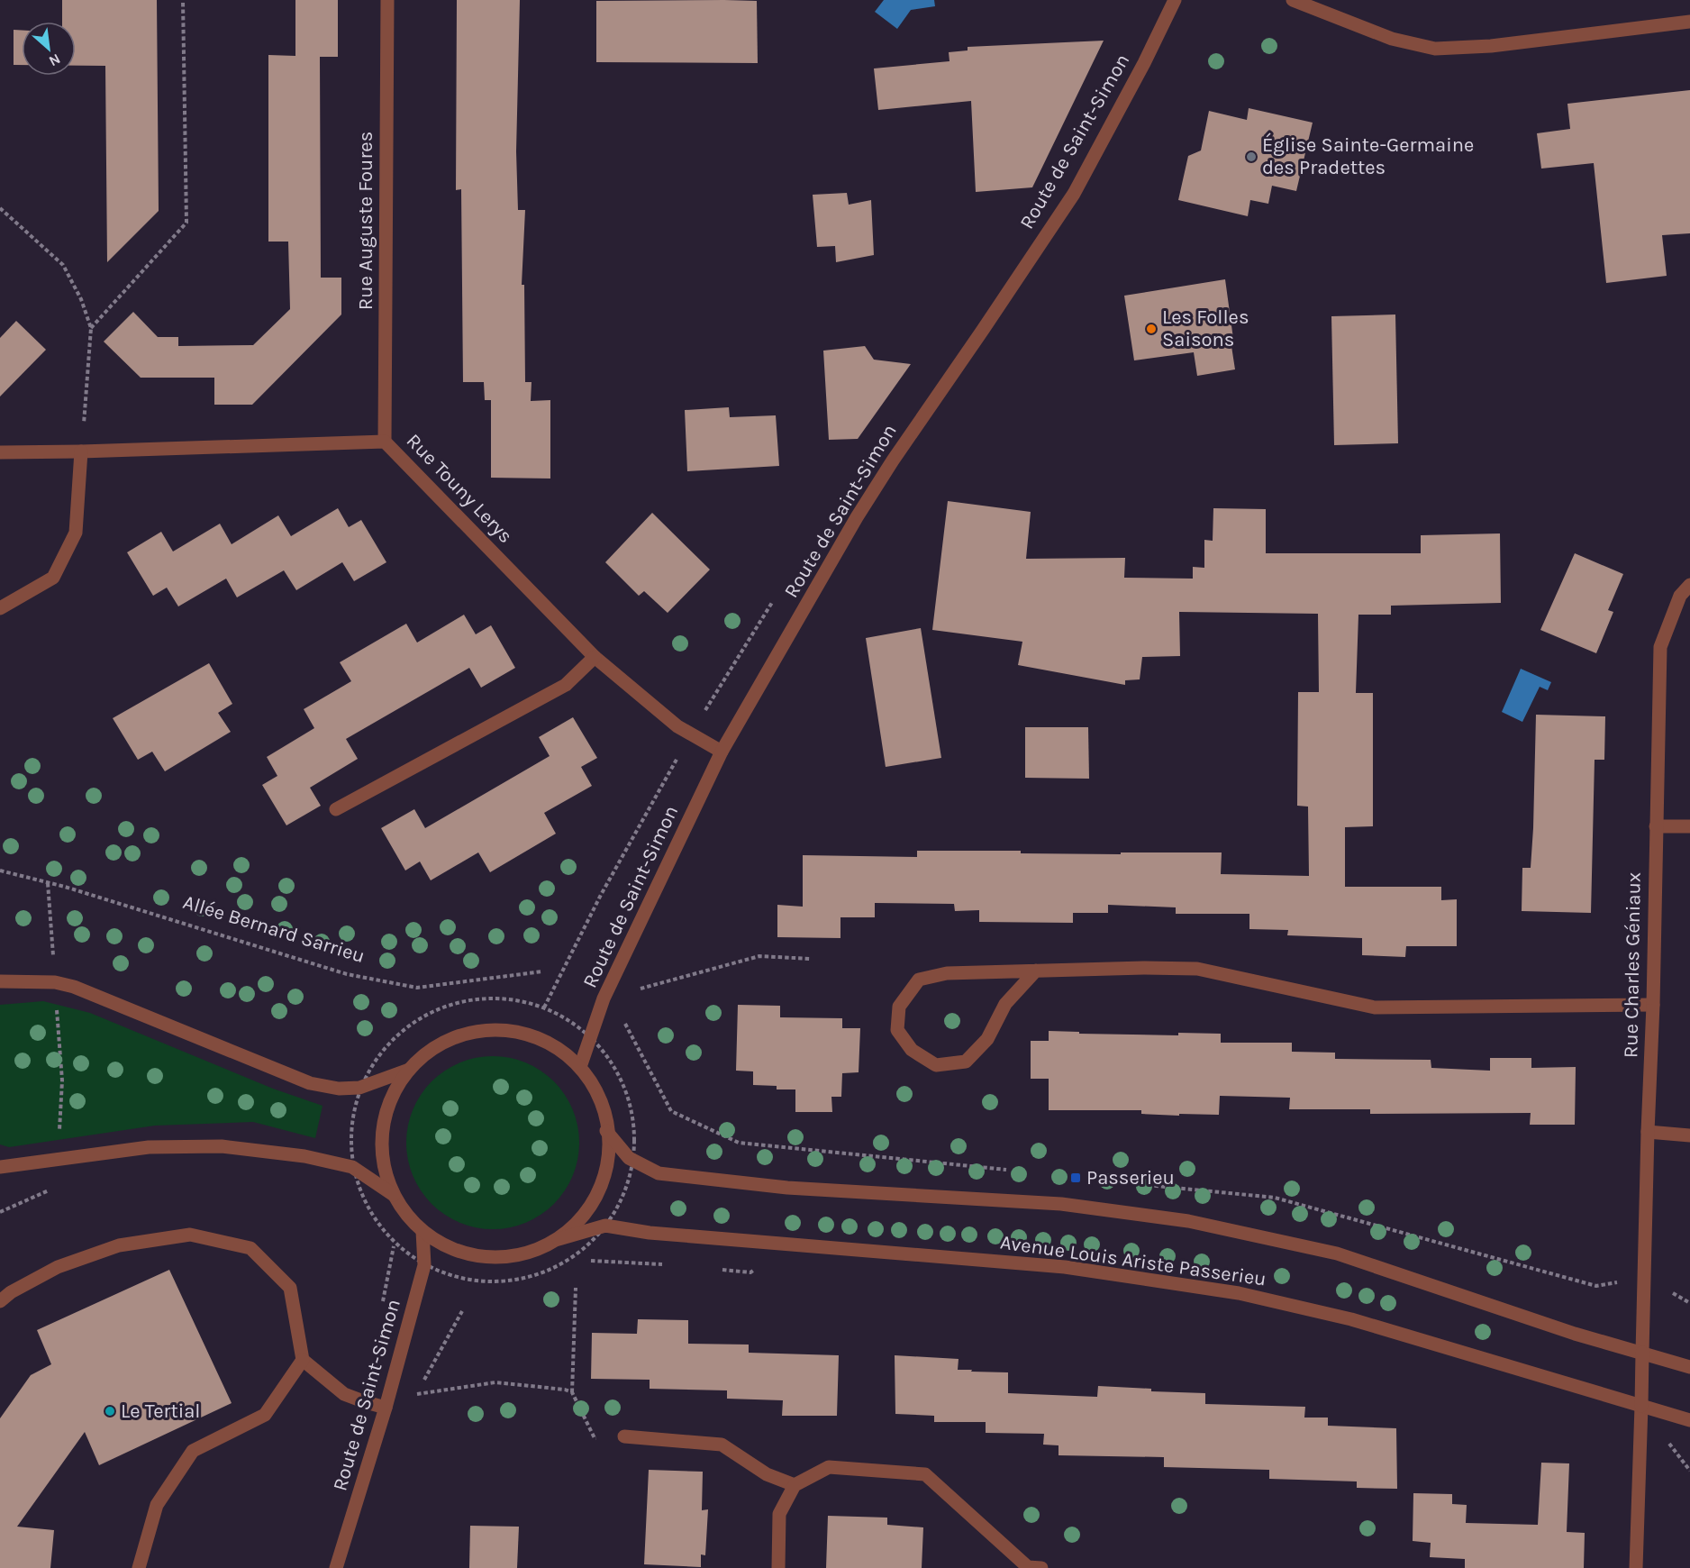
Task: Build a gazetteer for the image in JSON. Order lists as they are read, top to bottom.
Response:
{
  "streets": {
    "street": [
      "Route de Saint-Simon",
      "Rue Auguste Foures",
      "Rue Touny Lerys",
      "Rue Charles Géniaux",
      "Avenue Louis Ariste Passerieu"
    ],
    "path": ["Allée Bernard Sarrieu"]
  },
  "crossings": [
    ["Route de Saint-Simon", "Rue Touny Lerys"],
    ["Rue Auguste Foures", "Rue Touny Lerys"],
    ["Rue Charles Géniaux", "Avenue Louis Ariste Passerieu"]
  ],
  "places": {
    "other": ["Église Sainte-Germaine des Pradettes", "Les Folles Saisons", "Le Tertial"],
    "transit": ["Passerieu"]
  },
  "north": "bottom right"
}
